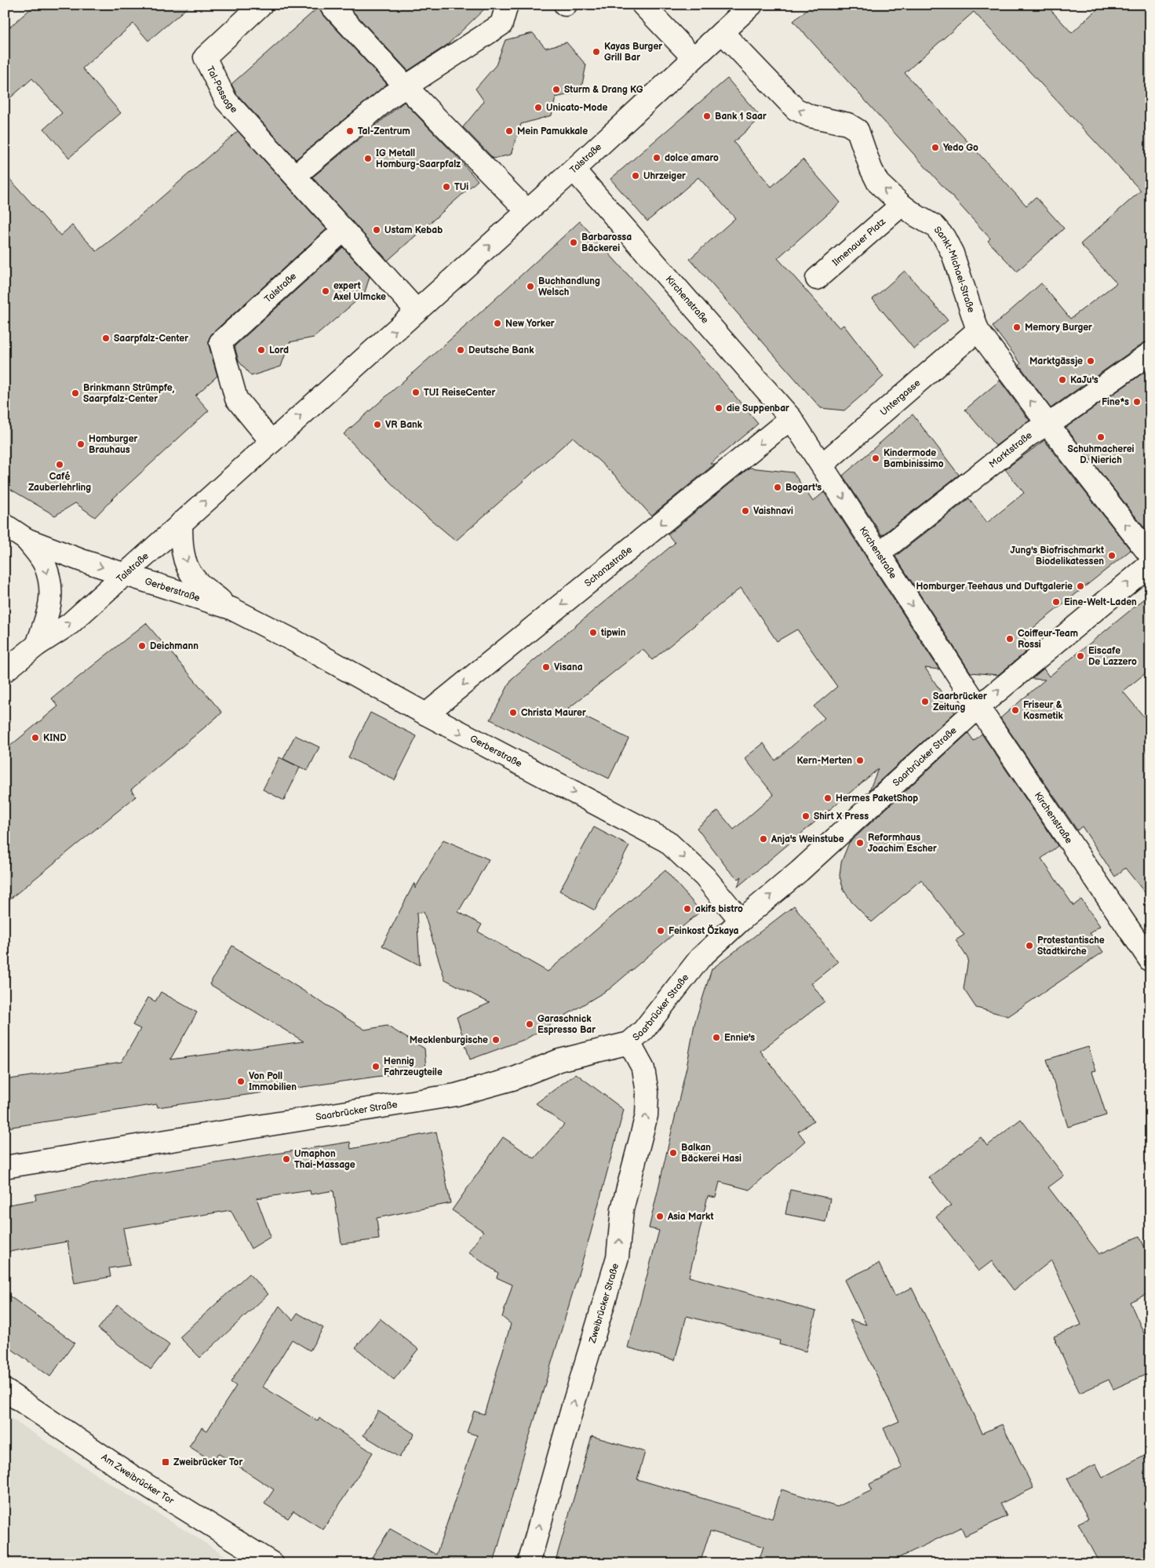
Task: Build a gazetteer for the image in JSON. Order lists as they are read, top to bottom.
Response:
{
  "streets": {
    "street": [
      "Tal-Passage",
      "Talstraße",
      "Ilmenauer Platz",
      "Sankt-Michael-Straße",
      "Kirchenstraße",
      "Untergasse",
      "Marktstraße",
      "Schanzstraße",
      "Gerberstraße",
      "Saarbrücker Straße",
      "Zweibrücker Straße",
      "Am Zweibrücker Tor"
    ]
  },
  "crossings": [
    ["Tal-Passage", "Talstraße"],
    ["Talstraße", "Sankt-Michael-Straße"],
    ["Talstraße", "Kirchenstraße"],
    ["Talstraße", "Gerberstraße"],
    ["Ilmenauer Platz", "Sankt-Michael-Straße"],
    ["Sankt-Michael-Straße", "Untergasse"],
    ["Sankt-Michael-Straße", "Marktstraße"],
    ["Kirchenstraße", "Untergasse"],
    ["Kirchenstraße", "Marktstraße"],
    ["Kirchenstraße", "Schanzstraße"],
    ["Kirchenstraße", "Saarbrücker Straße"],
    ["Schanzstraße", "Gerberstraße"],
    ["Gerberstraße", "Saarbrücker Straße"],
    ["Saarbrücker Straße", "Zweibrücker Straße"]
  ],
  "one_way": [
    "Talstraße",
    "Sankt-Michael-Straße",
    "Schanzstraße",
    "Gerberstraße",
    "Saarbrücker Straße",
    "Zweibrücker Straße"
  ],
  "places": {
    "other": [
      "Kayas Burger Grill Bar",
      "Sturm & Drang KG",
      "Unicato-Mode",
      "Bank 1 Saar",
      "Tal-Zentrum",
      "Mein Pamukkale",
      "Yedo Go",
      "dolce amaro",
      "IG Metall Homburg-Saarpfalz",
      "Uhrzeiger",
      "TUi",
      "Ustam Kebab",
      "Barbarossa Bäckerei",
      "Buchhandlung Welsch",
      "expert Axel Ulmcke",
      "New Yorker",
      "Memory Burger",
      "Saarpfalz-Center",
      "Lord",
      "Deutsche Bank",
      "Marktgässje",
      "KaJu's",
      "TUI ReiseCenter",
      "Brinkmann Strümpfe, Saarpfalz-Center",
      "Fine*s",
      "die Suppenbar",
      "VR Bank",
      "Schuhmacherei D. Nierich",
      "Homburger Brauhaus",
      "Kindermode Bambinissimo",
      "Café Zauberlehrling",
      "Bogart's",
      "Vaishnavi",
      "Jung's Biofrischmarkt Biodelikatessen",
      "Homburger Teehaus und Duftgalerie",
      "Eine-Welt-Laden",
      "tipwin",
      "Coiffeur-Team Rossi",
      "Deichmann",
      "Eiscafe De Lazzero",
      "Visana",
      "Saarbrücker Zeitung",
      "Friseur & Kosmetik",
      "Christa Maurer",
      "KIND",
      "Kern-Merten",
      "Hermes PaketShop",
      "Shirt X Press",
      "Anja's Weinstube",
      "Reformhaus Joachim Escher",
      "akifs bistro",
      "Feinkost Özkaya",
      "Protestantische Stadtkirche",
      "Garaschnick Espresso Bar",
      "Ennie's",
      "Mecklenburgische",
      "Hennig Fahrzeugteile",
      "Von Poll Immobilien",
      "Balkan Bäckerei Hasi",
      "Umaphon Thai-Massage",
      "Asia Markt"
    ],
    "transit": ["Zweibrücker Tor"]
  }
}
